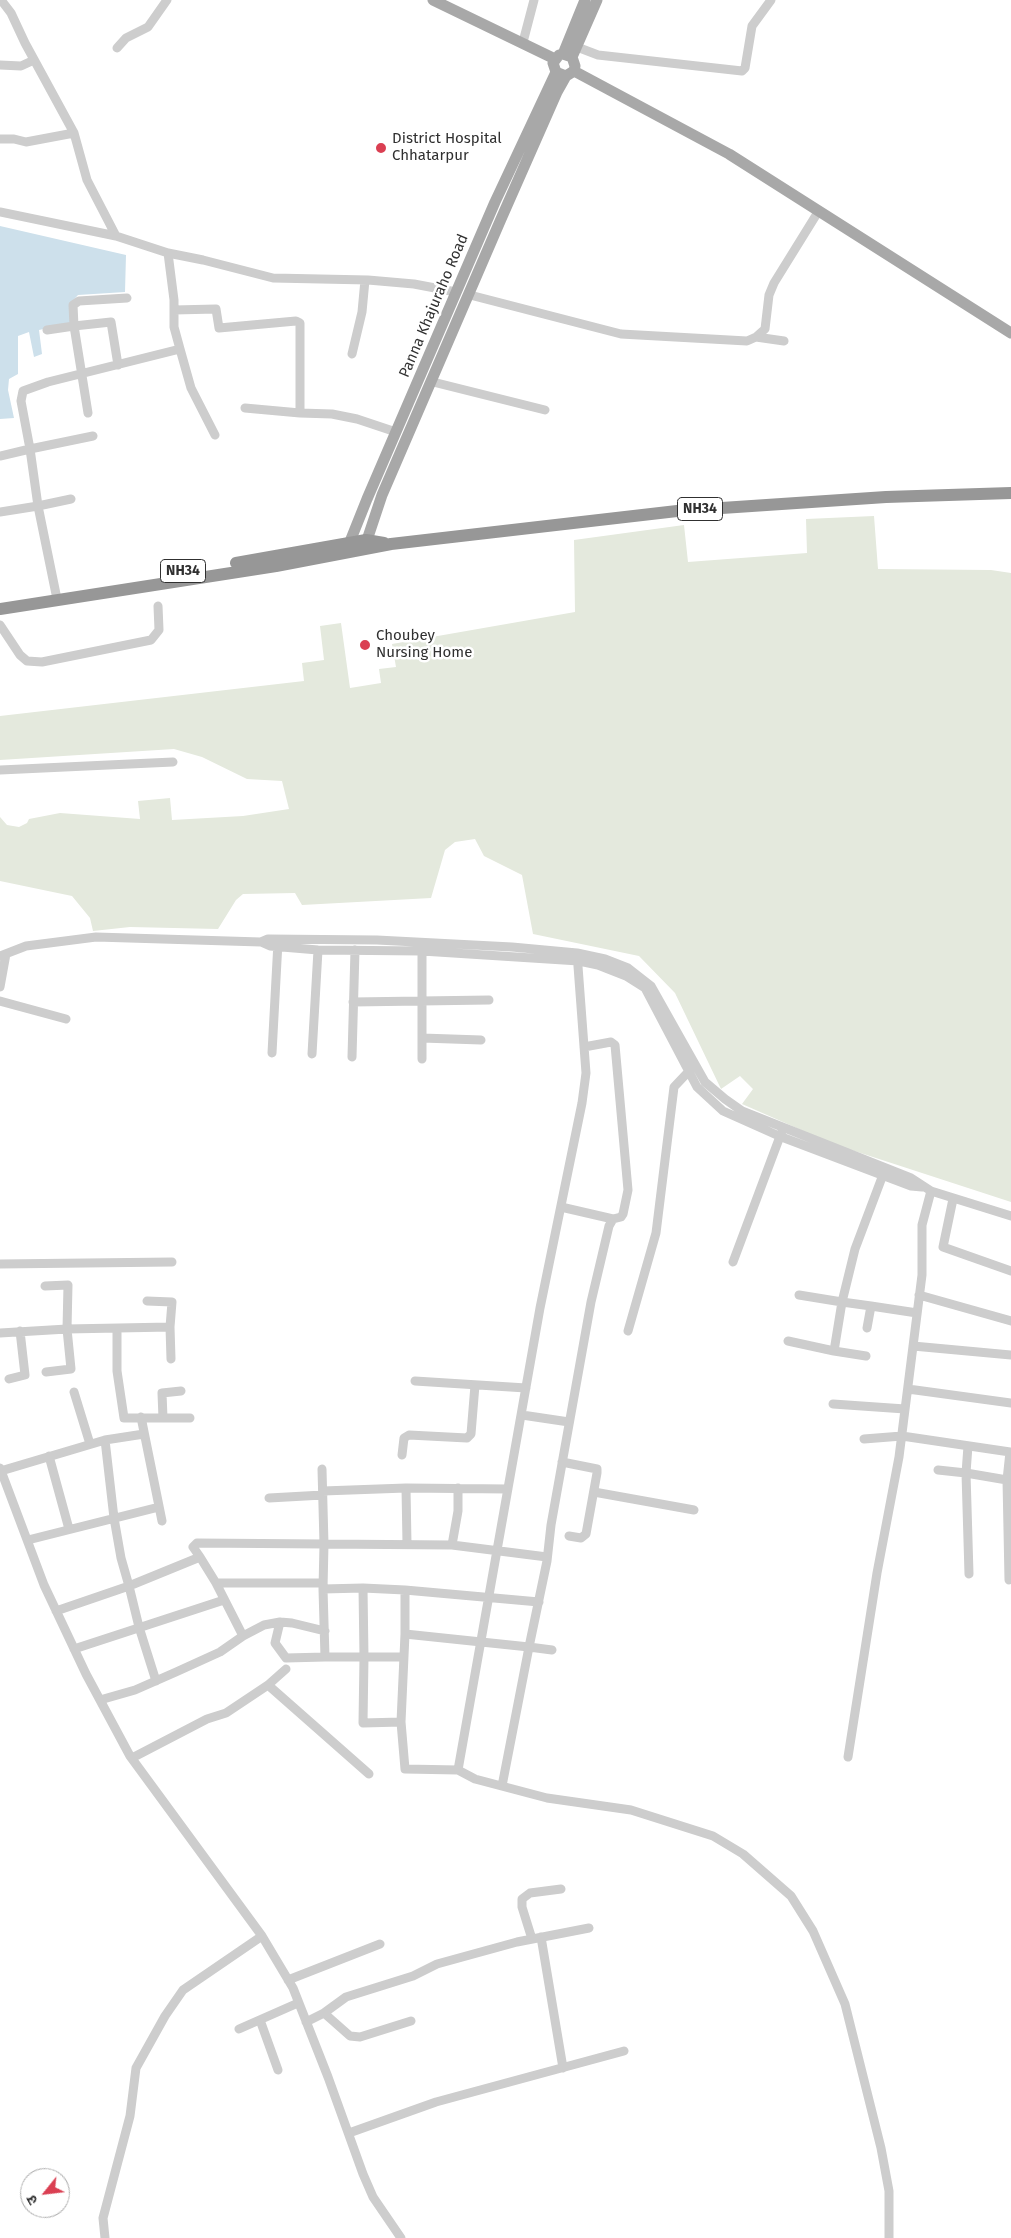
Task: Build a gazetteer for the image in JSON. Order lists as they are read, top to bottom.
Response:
{
  "streets": {
    "highway": ["NH34"],
    "main road": ["Panna Khajuraho Road"]
  },
  "crossings": [
    ["Panna Khajuraho Road", "NH34"]
  ],
  "places": ["District Hospital Chhatarpur", "Choubey Nursing Home"],
  "north": "bottom left"
}
